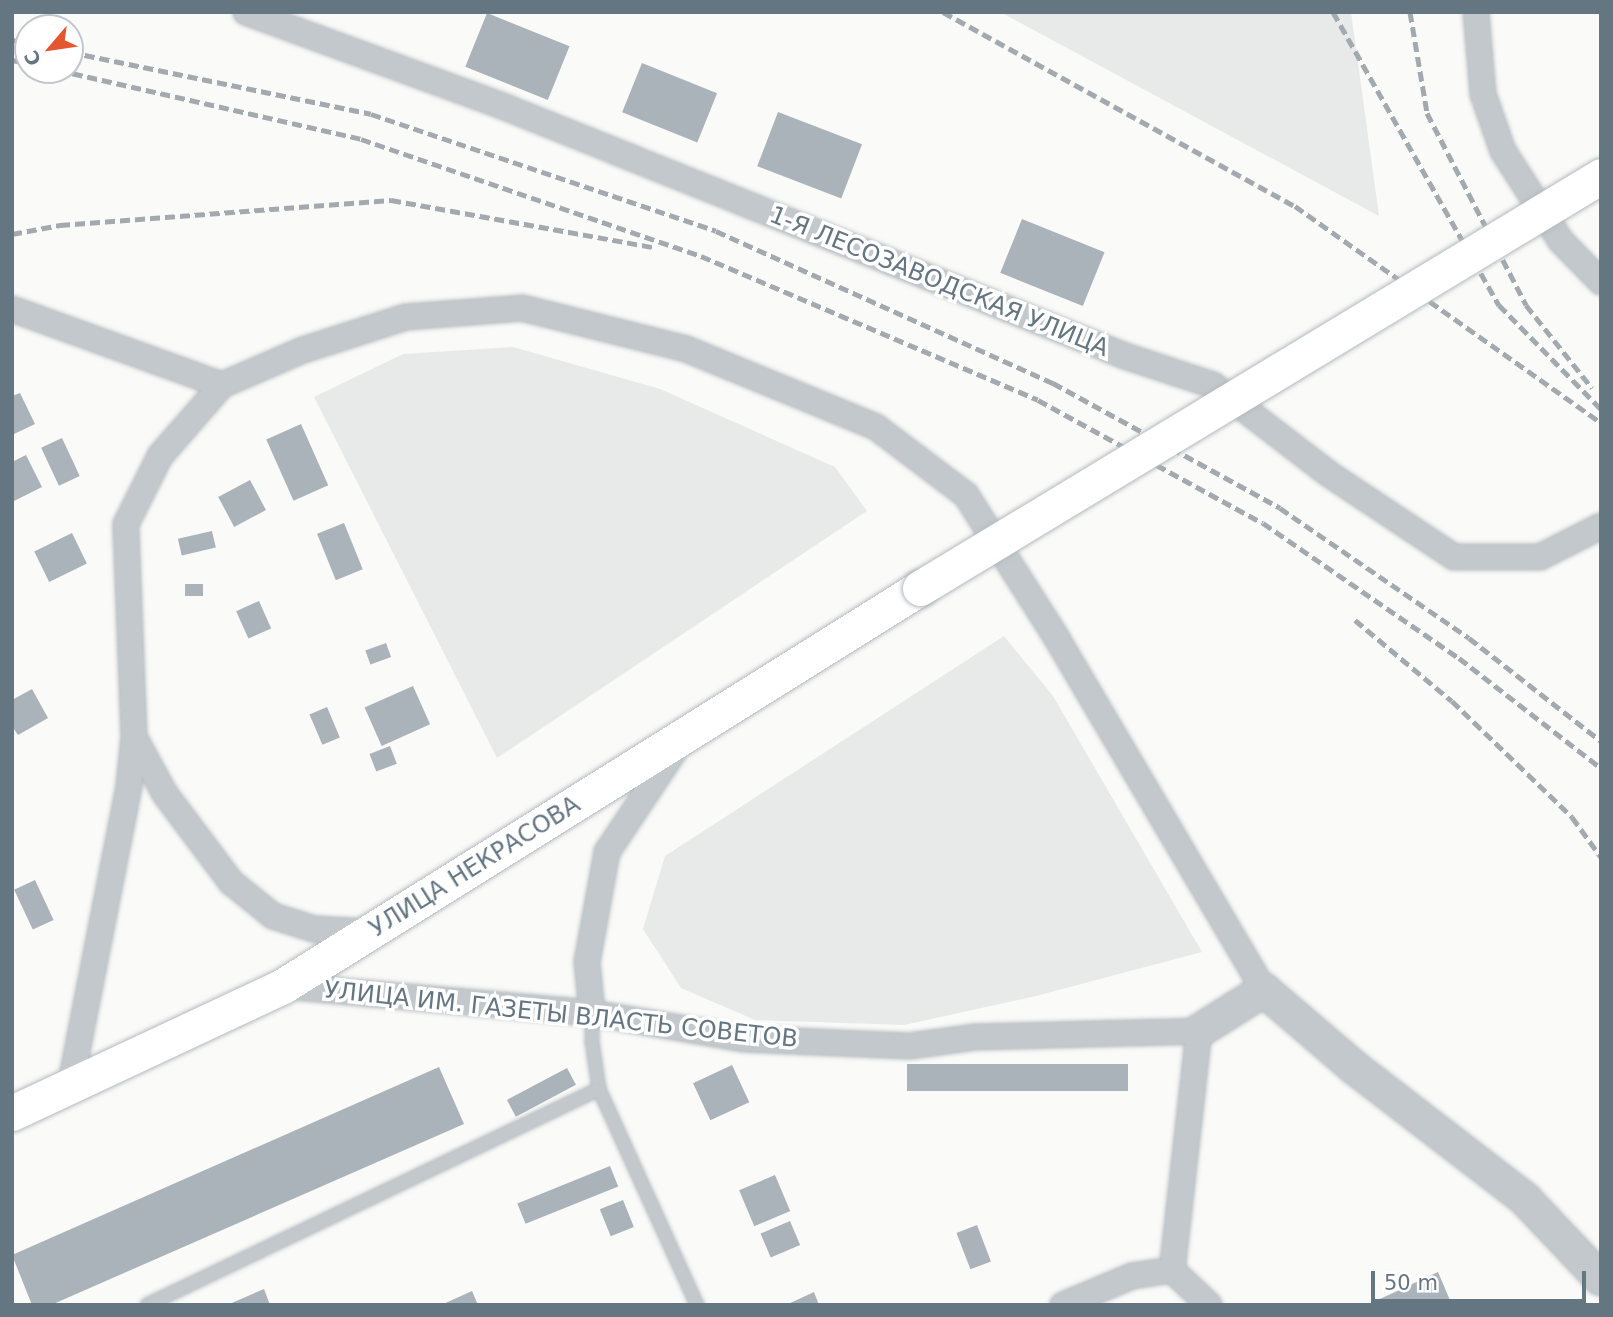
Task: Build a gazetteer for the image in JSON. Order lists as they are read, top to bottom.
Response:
{
  "streets": {
    "main road": ["УЛИЦА НЕКРАСОВА"],
    "street": ["1-Я ЛЕСОЗАВОДСКАЯ УЛИЦА", "УЛИЦА ИМ. ГАЗЕТЫ ВЛАСТЬ СОВЕТОВ"]
  },
  "crossings": [
    ["УЛИЦА НЕКРАСОВА", "УЛИЦА ИМ. ГАЗЕТЫ ВЛАСТЬ СОВЕТОВ"]
  ],
  "scale_bar": "50 m",
  "north": "bottom left"
}
